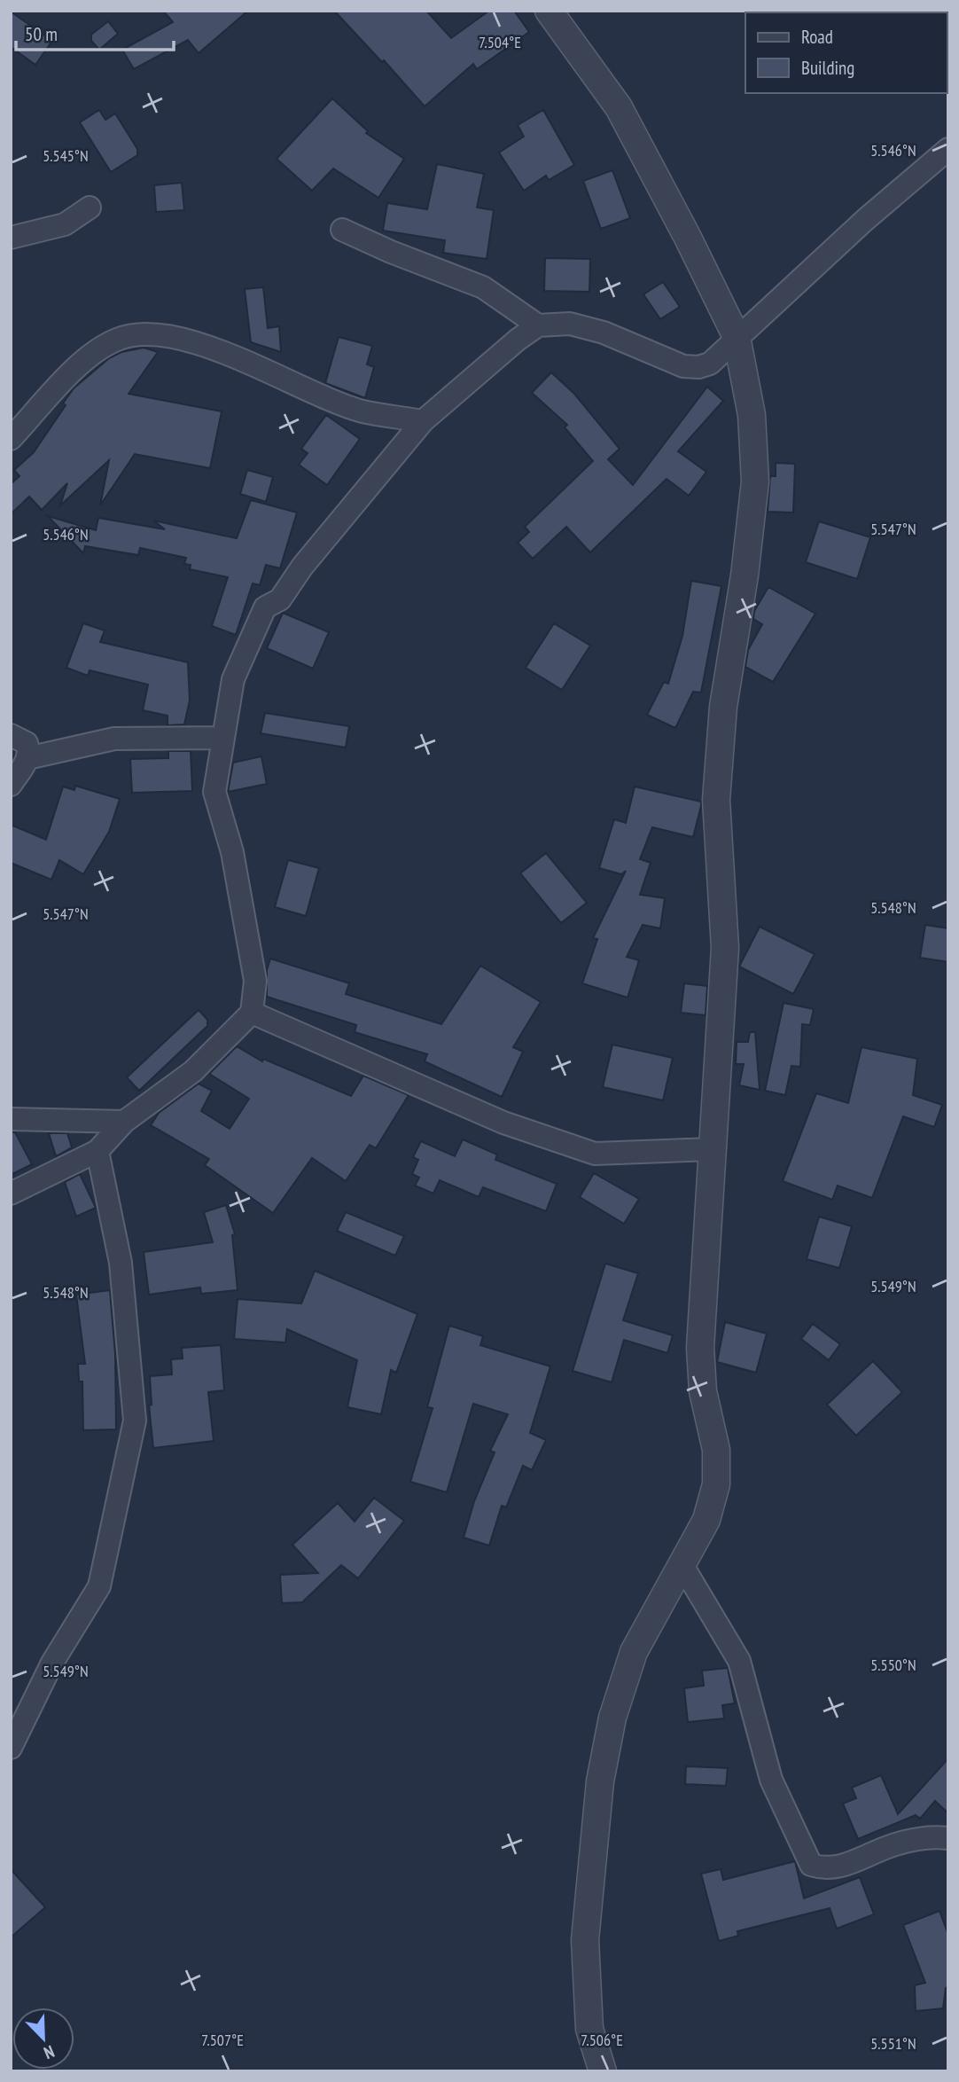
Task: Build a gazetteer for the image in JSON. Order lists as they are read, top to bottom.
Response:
{
  "legend": ["Road", "Building"],
  "scale_bar": "50 m",
  "north": "bottom right",
  "coordinates": [
    "7.504°E",
    "5.546°N",
    "5.545°N",
    "5.547°N",
    "5.548°N",
    "5.549°N",
    "5.550°N",
    "7.507°E",
    "7.506°E",
    "5.551°N"
  ]
}
